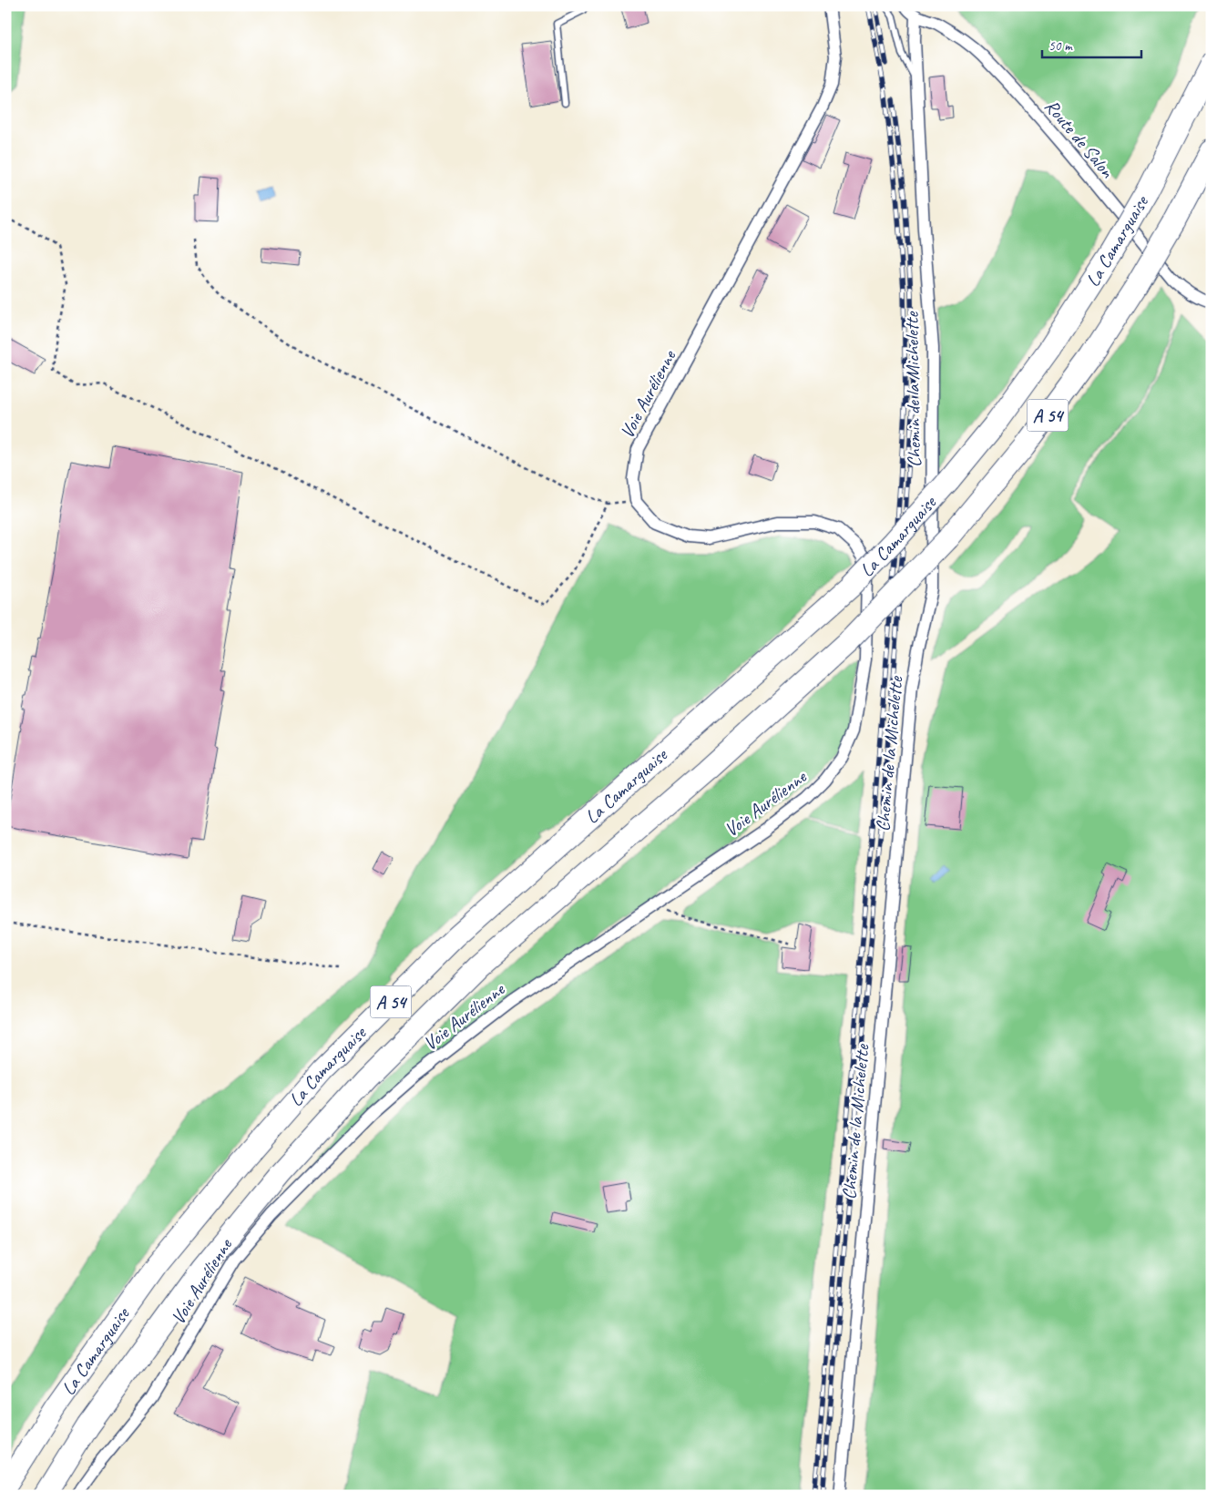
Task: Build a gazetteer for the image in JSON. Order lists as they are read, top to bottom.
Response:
{
  "streets": {
    "highway": ["La Camarguaise", "A 54"],
    "street": ["Route de Salon", "Chemin de la Michelette", "Voie Aurélienne"]
  },
  "crossings": [
    ["Route de Salon", "Chemin de la Michelette"]
  ],
  "scale_bar": "50 m"
}
